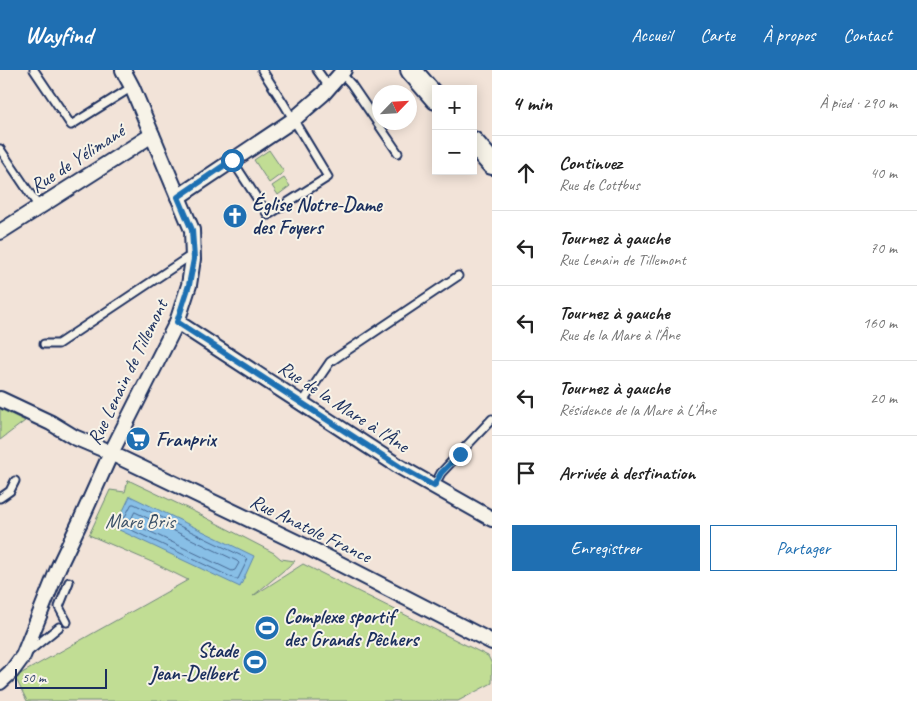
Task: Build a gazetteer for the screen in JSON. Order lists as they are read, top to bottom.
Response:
{
  "streets": {
    "street": [
      "Rue de Yélimané",
      "Rue Lenain de Tillemont",
      "Rue de la Mare à l'Âne",
      "Rue Anatole France"
    ]
  },
  "crossings": [
    ["Rue de Yélimané", "Rue Lenain de Tillemont"],
    ["Rue Lenain de Tillemont", "Rue de la Mare à l'Âne"],
    ["Rue Lenain de Tillemont", "Rue Anatole France"]
  ],
  "parks": ["Mare Bris"],
  "places": {
    "church": ["Église Notre-Dame des Foyers"],
    "supermarket": ["Franprix"],
    "sports": ["Complexe sportif des Grands Pêchers", "Stade Jean-Delbert"]
  },
  "scale_bar": "50 m",
  "north": "top right",
  "page": {
    "header": "Wayfind",
    "nav": [
      "Accueil",
      "Carte",
      "À propos",
      "Contact"
    ],
    "heading": ["4 min", "À pied · 290 m"],
    "map_buttons": ["+", "−"],
    "list": [
      ["Continuez", "Rue de Cottbus", "40 m"],
      ["Tournez à gauche", "Rue Lenain de Tillemont", "70 m"],
      ["Tournez à gauche", "Rue de la Mare à l'Âne", "160 m"],
      ["Tournez à gauche", "Résidence de la Mare à L'Âne", "20 m"],
      "Arrivée à destination"
    ],
    "buttons": ["Enregistrer", "Partager"],
    "scale": "50 m"
  }
}
